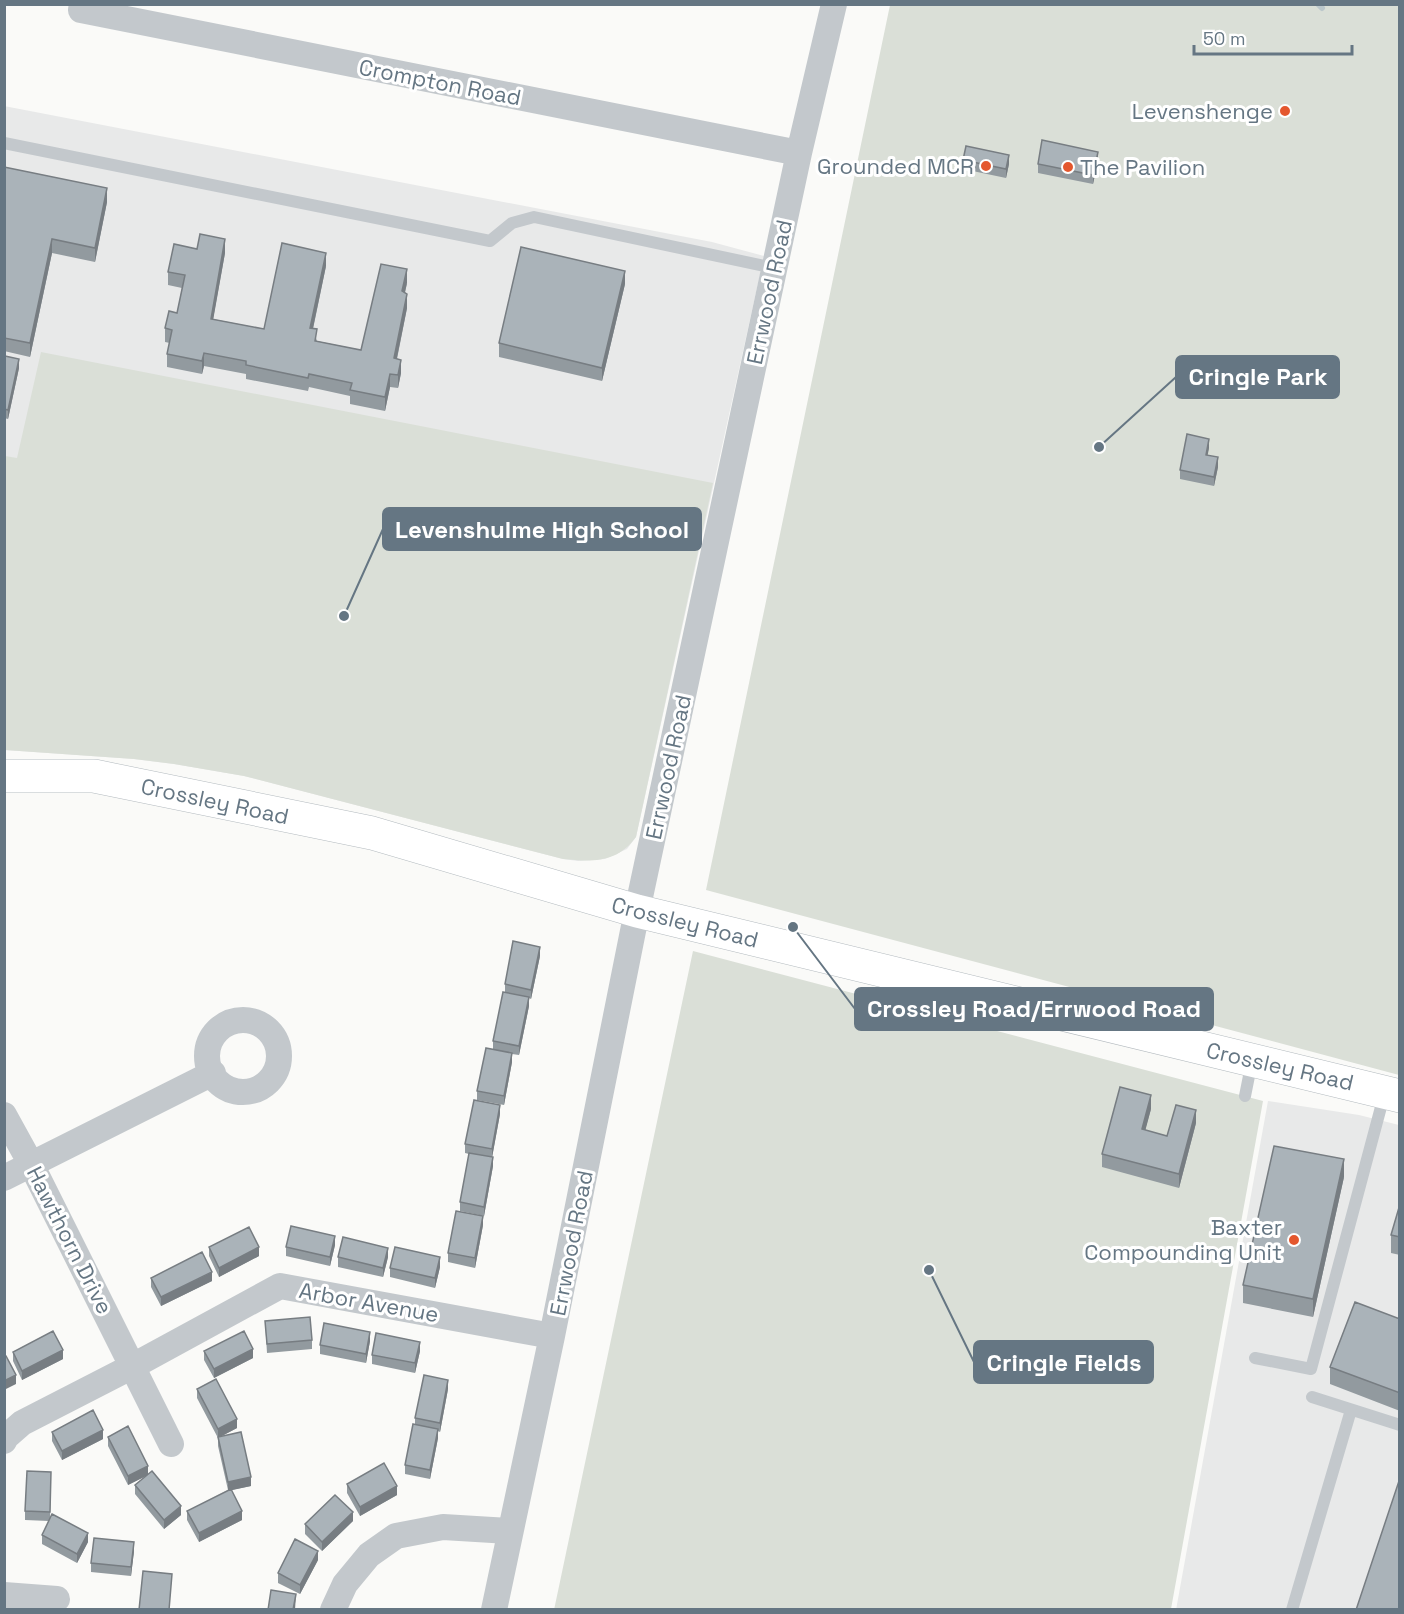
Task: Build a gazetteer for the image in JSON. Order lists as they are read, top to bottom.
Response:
{
  "streets": {
    "street": [
      "Crompton Road",
      "Errwood Road",
      "Crossley Road",
      "Hawthorn Drive",
      "Arbor Avenue"
    ]
  },
  "crossings": [
    ["Crompton Road", "Errwood Road"],
    ["Errwood Road", "Crossley Road"],
    ["Errwood Road", "Arbor Avenue"],
    ["Hawthorn Drive", "Arbor Avenue"]
  ],
  "places": [
    "Levenshenge",
    "Grounded MCR",
    "The Pavilion",
    "Cringle Park",
    "Levenshulme High School",
    "Crossley Road/Errwood Road",
    "Baxter Compounding Unit",
    "Cringle Fields"
  ],
  "scale_bar": "50 m"
}
